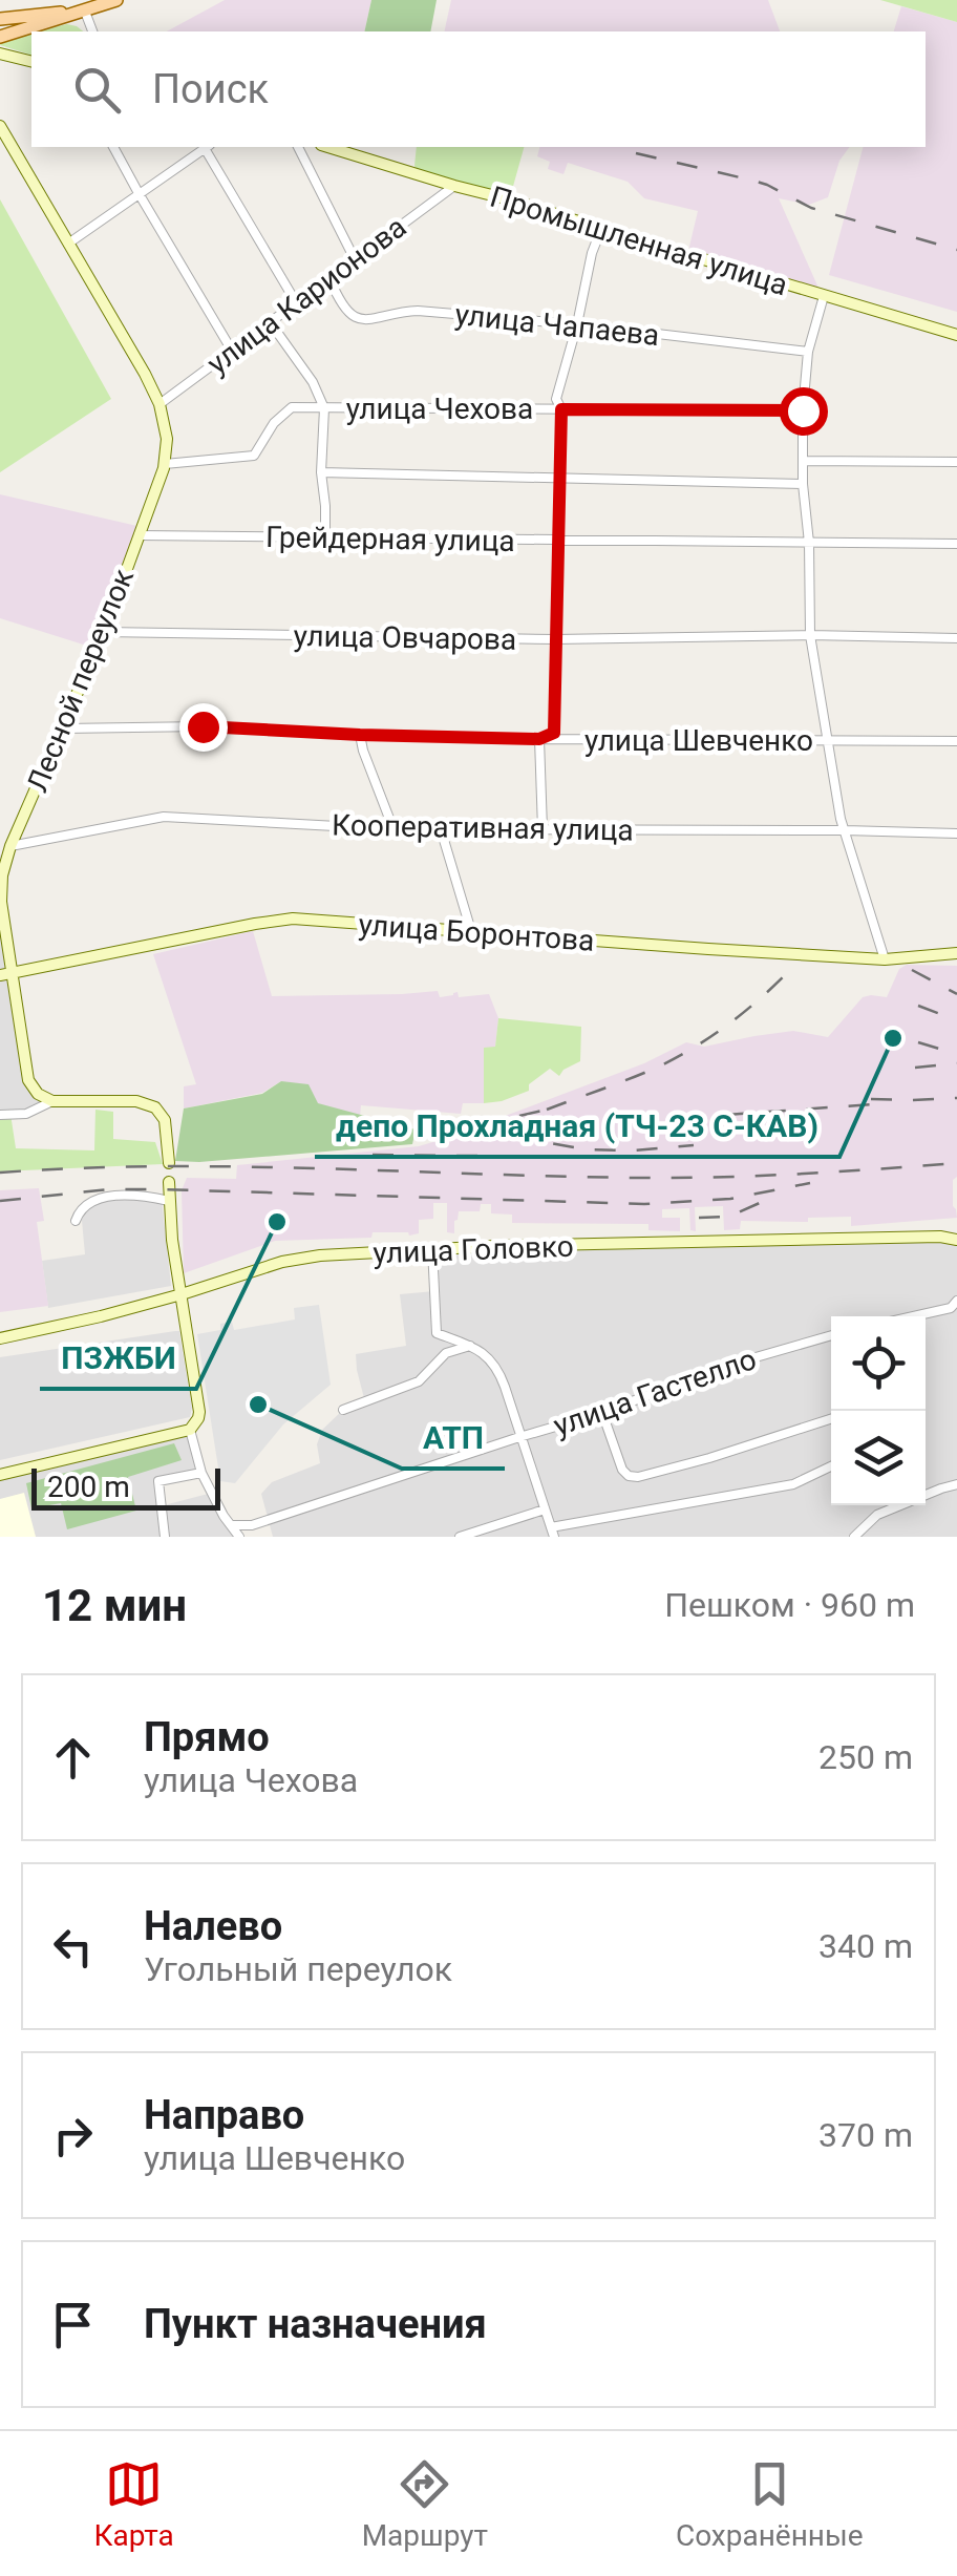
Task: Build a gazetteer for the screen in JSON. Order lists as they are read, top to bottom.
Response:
{
  "streets": {
    "main road": [
      "Промышленная улица",
      "Лесной переулок",
      "улица Боронтова",
      "улица Головко"
    ],
    "street": [
      "улица Карионова",
      "улица Чапаева",
      "улица Чехова",
      "Грейдерная улица",
      "улица Овчарова",
      "улица Шевченко",
      "Кооперативная улица",
      "улица Гастелло"
    ]
  },
  "crossings": [
    ["Промышленная улица", "улица Карионова"],
    ["улица Карионова", "улица Чапаева"],
    ["улица Карионова", "Лесной переулок"],
    ["улица Чехова", "Лесной переулок"],
    ["Грейдерная улица", "Лесной переулок"],
    ["улица Овчарова", "Лесной переулок"],
    ["Лесной переулок", "улица Шевченко"],
    ["Лесной переулок", "Кооперативная улица"],
    ["Лесной переулок", "улица Боронтова"]
  ],
  "places": ["депо Прохладная (ТЧ-23 С-КАВ)", "ПЗЖБИ", "АТП"],
  "scale_bar": "200 m",
  "page": {
    "search": "Поиск",
    "scale": "200 m",
    "heading": ["12 мин", "Пешком · 960 m"],
    "list": [
      ["Прямо", "улица Чехова", "250 m"],
      ["Налево", "Угольный переулок", "340 m"],
      ["Направо", "улица Шевченко", "370 m"],
      "Пункт назначения"
    ],
    "nav": ["Карта", "Маршрут", "Сохранённые"]
  }
}
